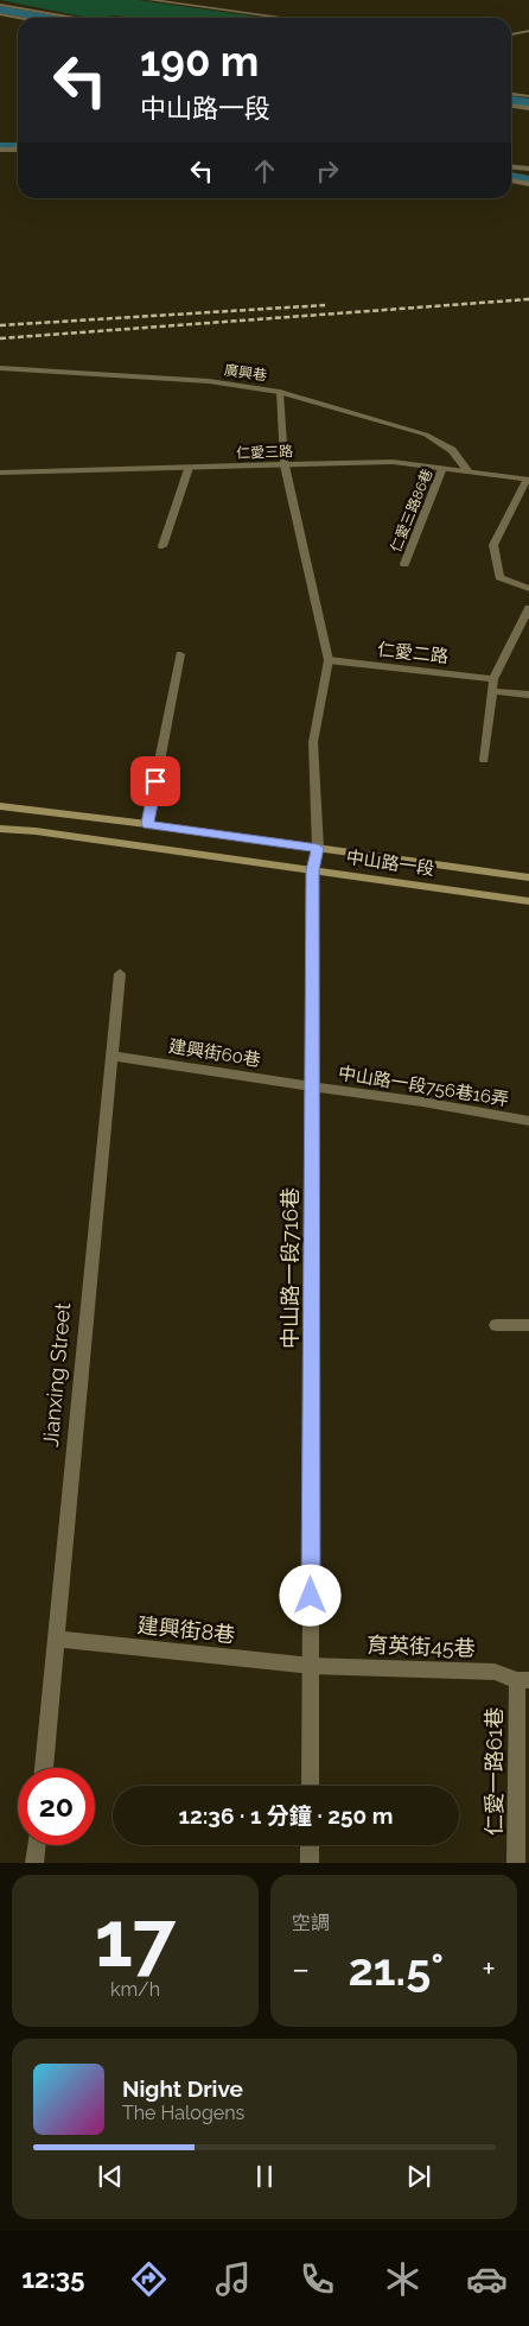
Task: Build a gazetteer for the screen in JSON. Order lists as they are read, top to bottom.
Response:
{
  "streets": {
    "main road": ["中山路一段"],
    "street": [
      "廣興巷",
      "仁愛三路",
      "仁愛三路86巷",
      "仁愛二路",
      "建興街60巷",
      "中山路一段756巷16弄",
      "中山路一段716巷",
      "Jianxing Street",
      "建興街8巷",
      "育英街45巷",
      "仁愛一路61巷"
    ]
  },
  "crossings": [
    ["廣興巷", "仁愛三路"],
    ["仁愛三路", "仁愛三路86巷"],
    ["仁愛二路", "中山路一段716巷"],
    ["中山路一段", "中山路一段716巷"],
    ["建興街60巷", "中山路一段756巷16弄"],
    ["建興街60巷", "中山路一段716巷"],
    ["建興街60巷", "Jianxing Street"],
    ["中山路一段756巷16弄", "中山路一段716巷"],
    ["中山路一段716巷", "建興街8巷"],
    ["中山路一段716巷", "育英街45巷"],
    ["Jianxing Street", "建興街8巷"],
    ["建興街8巷", "育英街45巷"],
    ["育英街45巷", "仁愛一路61巷"]
  ],
  "page": {
    "turn": ["190 m", "中山路一段"],
    "limit": "20",
    "trip": "12:36 · 1 分鐘 · 250 m",
    "tile": [
      ["17", "km/h"],
      "空調"
    ],
    "heat": ["−", "21.5°", "+"],
    "song": ["Night Drive", "The Halogens"],
    "tabs": "12:35"
  }
}
